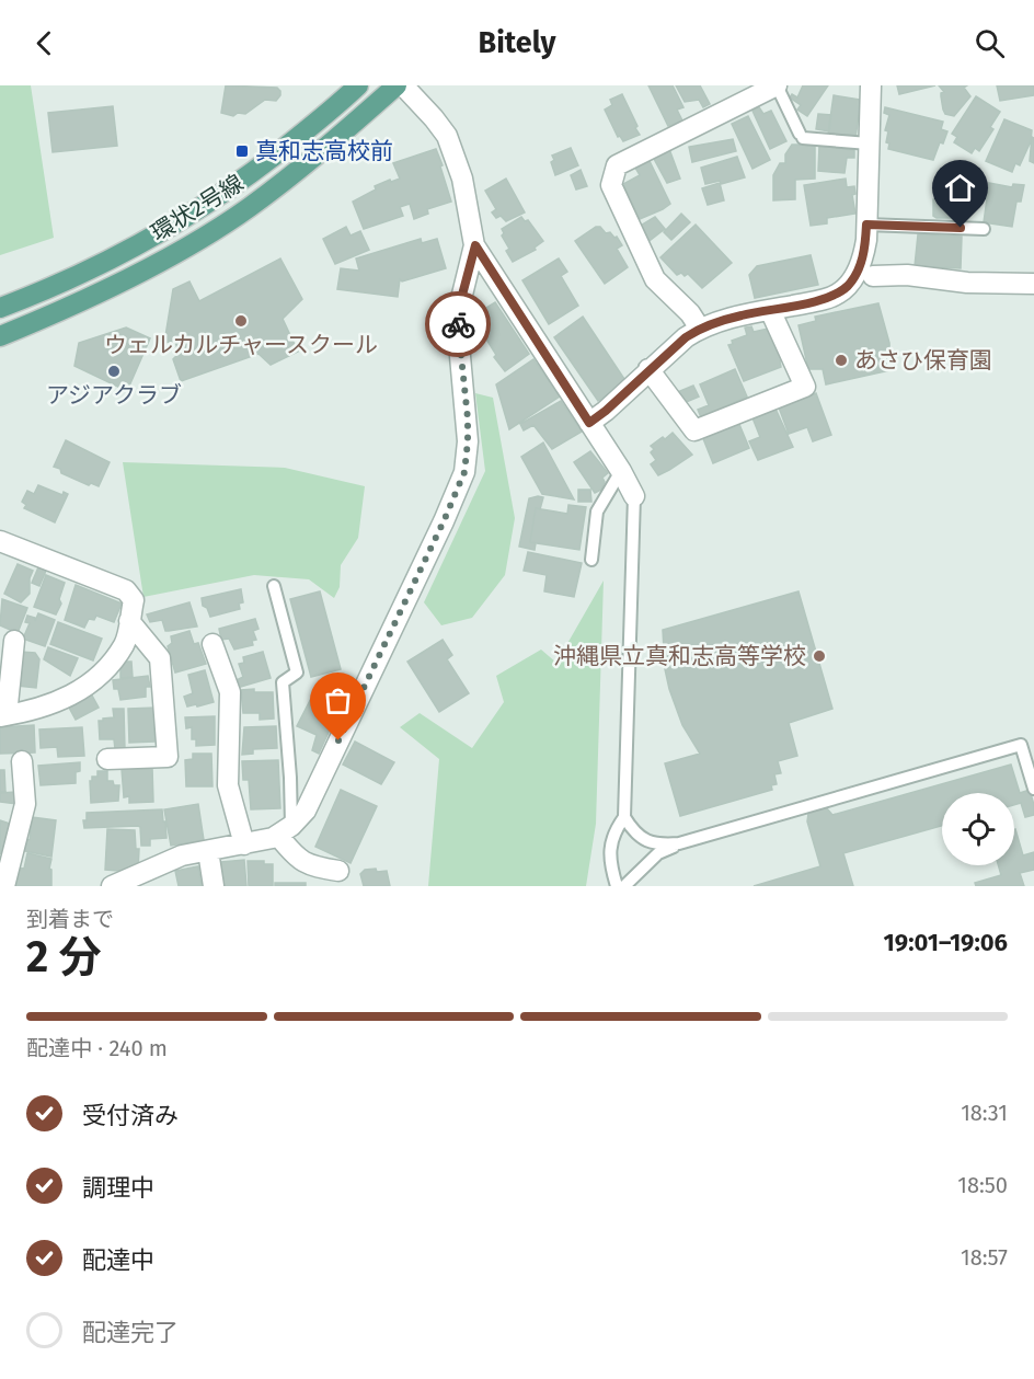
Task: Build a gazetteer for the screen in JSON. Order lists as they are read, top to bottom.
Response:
{
  "streets": {
    "main road": ["環状2号線"]
  },
  "places": {
    "transit": ["真和志高校前"],
    "other": [
      "ウェルカルチャースクール",
      "あさひ保育園",
      "アジアクラブ",
      "沖縄県立真和志高等学校"
    ]
  },
  "page": {
    "header": "Bitely",
    "heading": ["2 分", "到着まで", "19:01–19:06"],
    "bar": "配達中 · 240 m",
    "list": [
      ["受付済み", "18:31"],
      ["調理中", "18:50"],
      ["配達中", "18:57"],
      "配達完了"
    ]
  }
}
